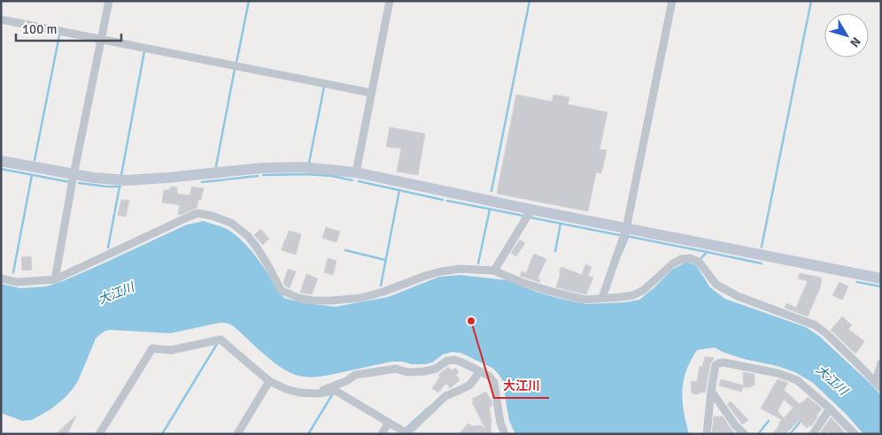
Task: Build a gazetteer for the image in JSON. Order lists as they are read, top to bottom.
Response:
{
  "water": ["大江川"],
  "places": ["大江川"],
  "scale_bar": "100 m",
  "north": "bottom right"
}
